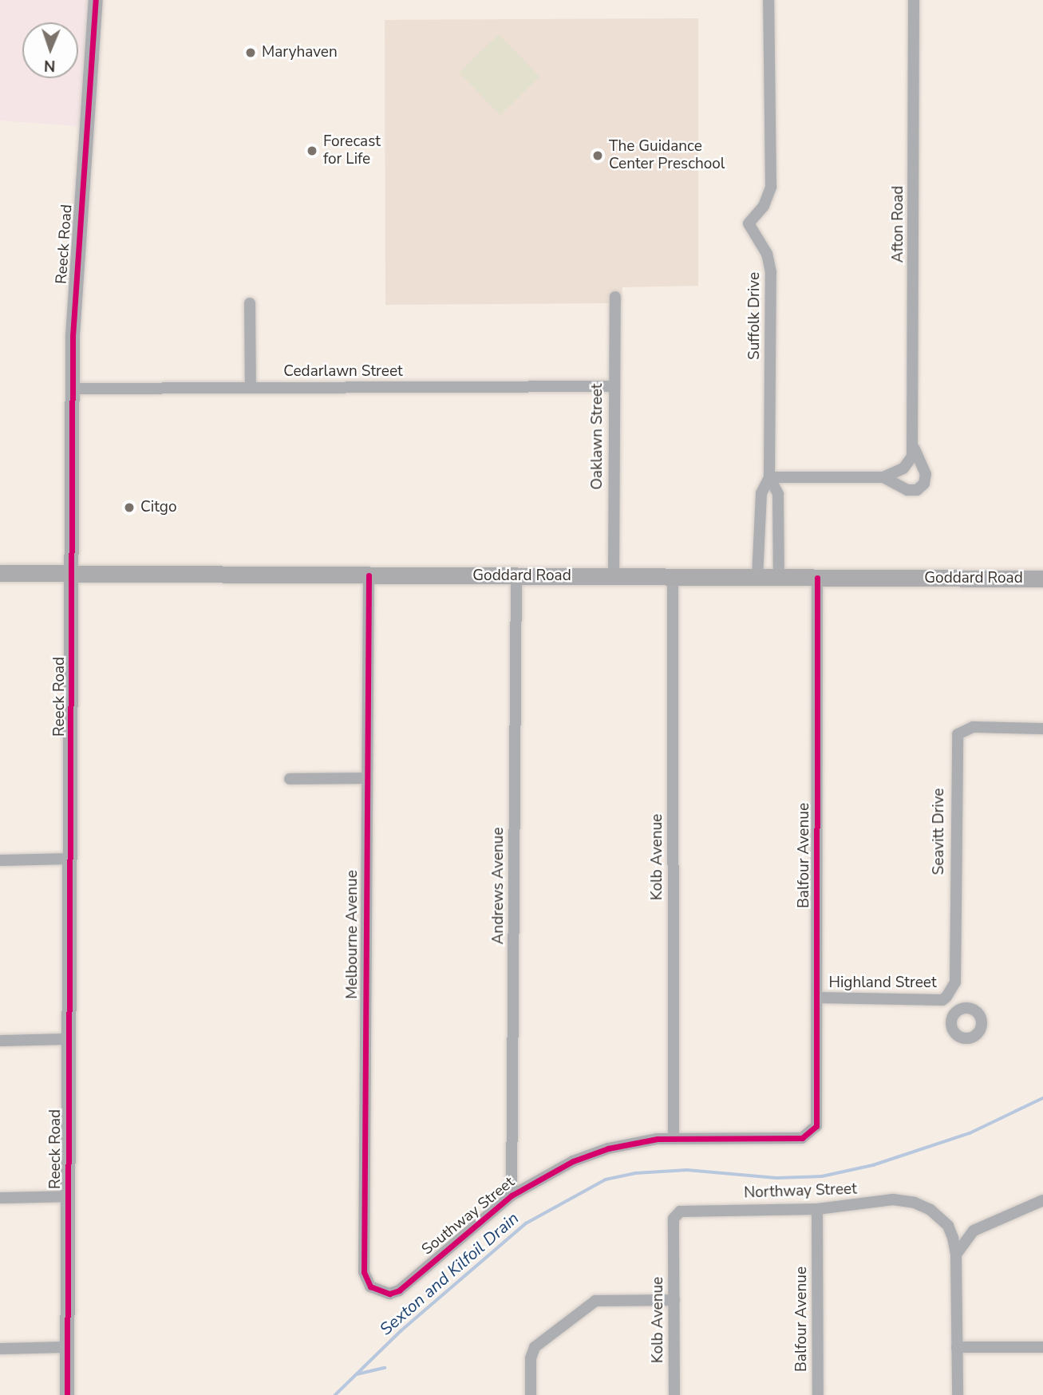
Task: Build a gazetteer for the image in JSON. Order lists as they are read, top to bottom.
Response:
{
  "streets": {
    "main road": ["Goddard Road"],
    "street": [
      "Afton Road",
      "Reeck Road",
      "Suffolk Drive",
      "Cedarlawn Street",
      "Oaklawn Street",
      "Seavitt Drive",
      "Balfour Avenue",
      "Kolb Avenue",
      "Andrews Avenue",
      "Melbourne Avenue",
      "Highland Street",
      "Northway Street",
      "Southway Street"
    ]
  },
  "crossings": [
    ["Reeck Road", "Cedarlawn Street"],
    ["Reeck Road", "Goddard Road"],
    ["Suffolk Drive", "Goddard Road"],
    ["Cedarlawn Street", "Oaklawn Street"],
    ["Oaklawn Street", "Goddard Road"],
    ["Goddard Road", "Balfour Avenue"],
    ["Goddard Road", "Kolb Avenue"],
    ["Goddard Road", "Andrews Avenue"],
    ["Goddard Road", "Melbourne Avenue"],
    ["Seavitt Drive", "Highland Street"],
    ["Balfour Avenue", "Highland Street"],
    ["Balfour Avenue", "Northway Street"],
    ["Balfour Avenue", "Southway Street"],
    ["Kolb Avenue", "Northway Street"],
    ["Kolb Avenue", "Southway Street"],
    ["Andrews Avenue", "Southway Street"],
    ["Melbourne Avenue", "Southway Street"]
  ],
  "water": ["Sexton and Kilfoil Drain"],
  "places": [
    "Maryhaven",
    "Forecast for Life",
    "The Guidance Center Preschool",
    "Citgo"
  ],
  "north": "bottom"
}
